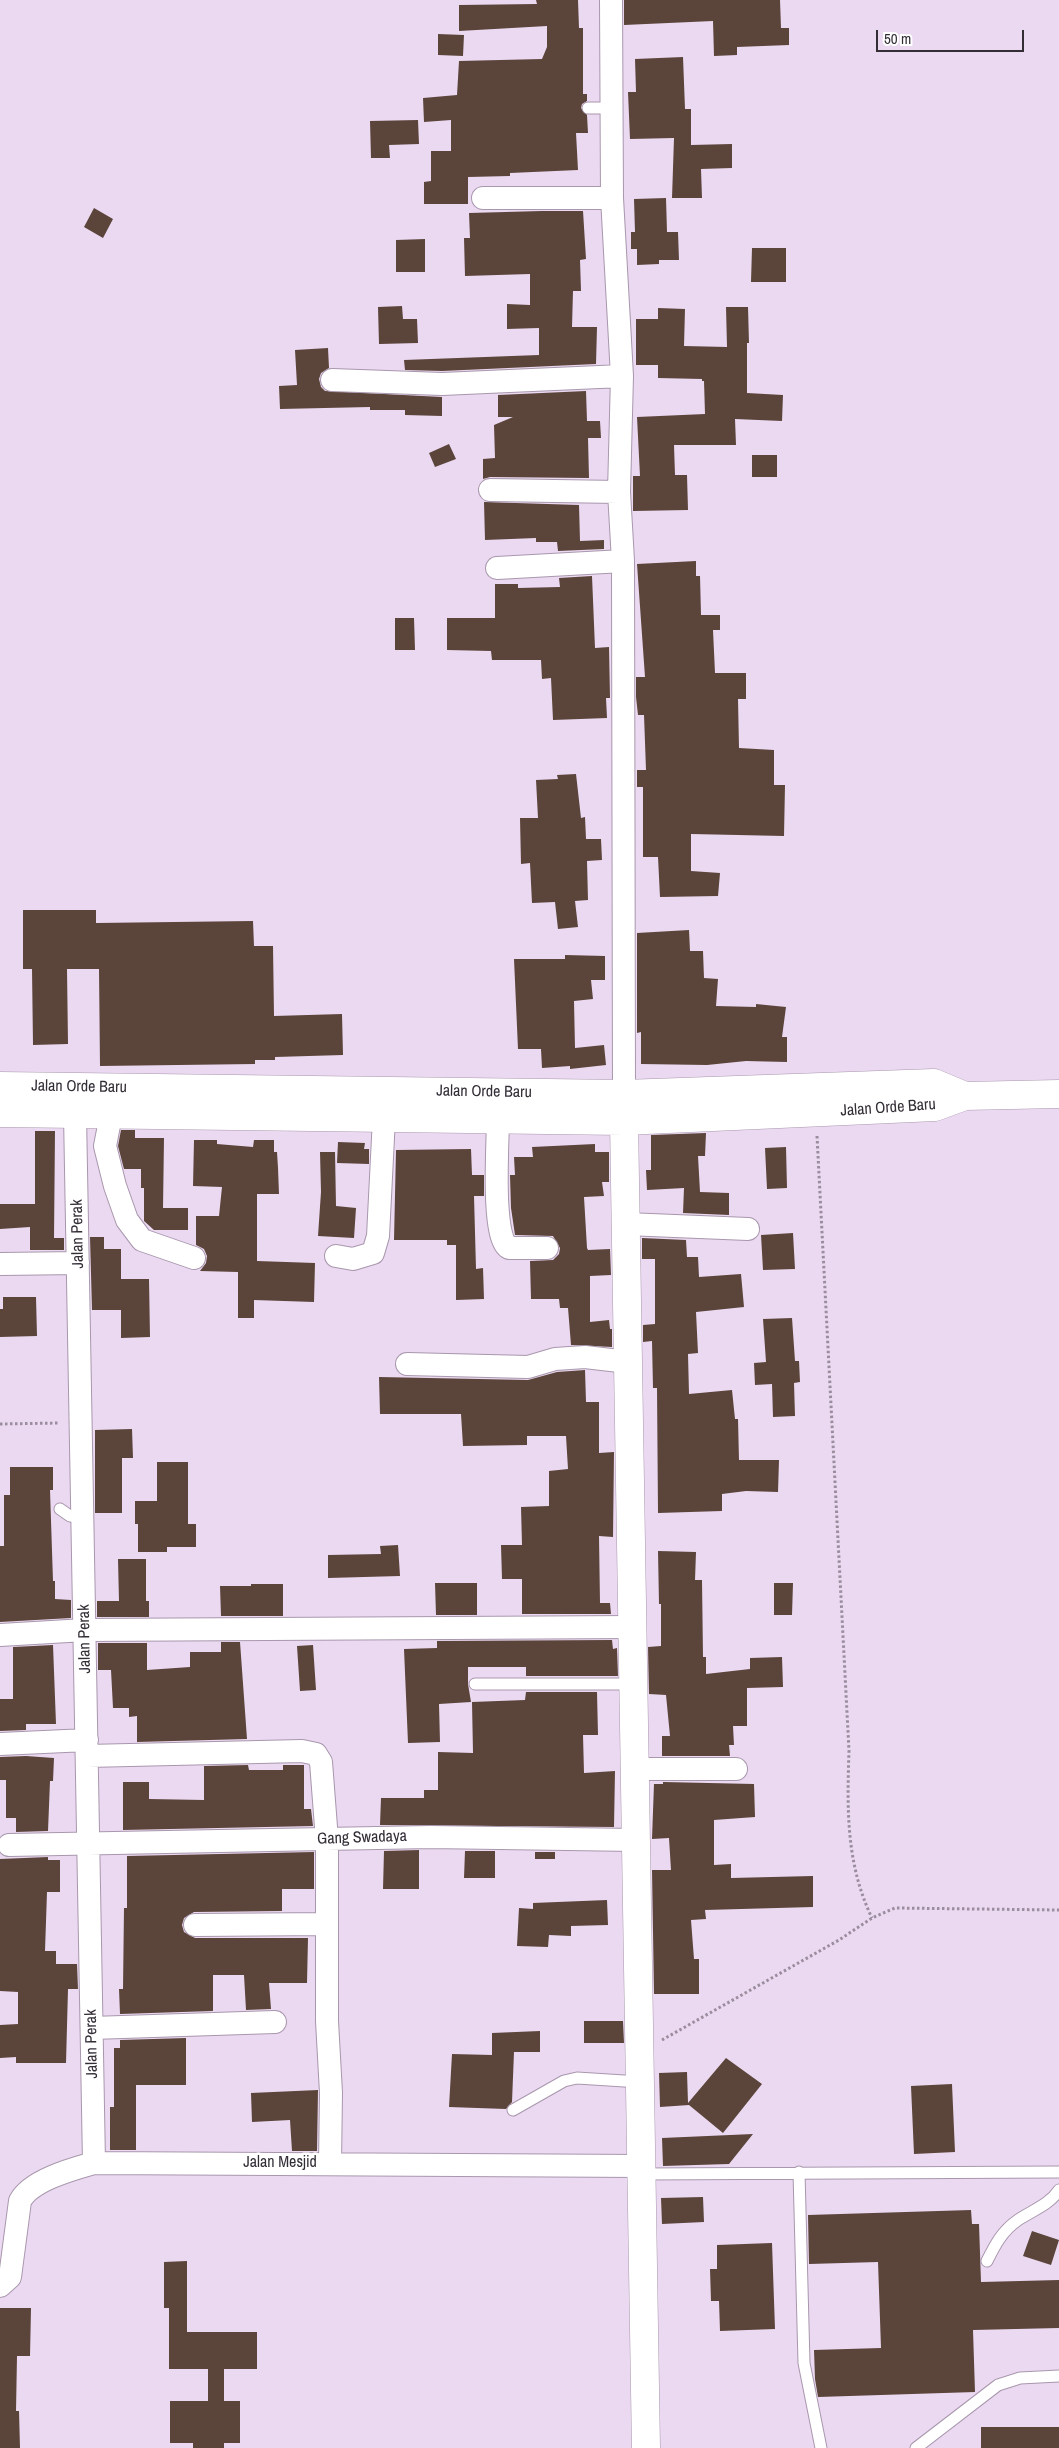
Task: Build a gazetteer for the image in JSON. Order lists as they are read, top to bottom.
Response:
{
  "streets": {
    "main road": ["Jalan Orde Baru"],
    "street": ["Jalan Perak", "Gang Swadaya", "Jalan Mesjid"]
  },
  "crossings": [
    ["Jalan Orde Baru", "Jalan Perak"],
    ["Jalan Perak", "Gang Swadaya"],
    ["Jalan Perak", "Jalan Mesjid"]
  ],
  "scale_bar": "50 m"
}
